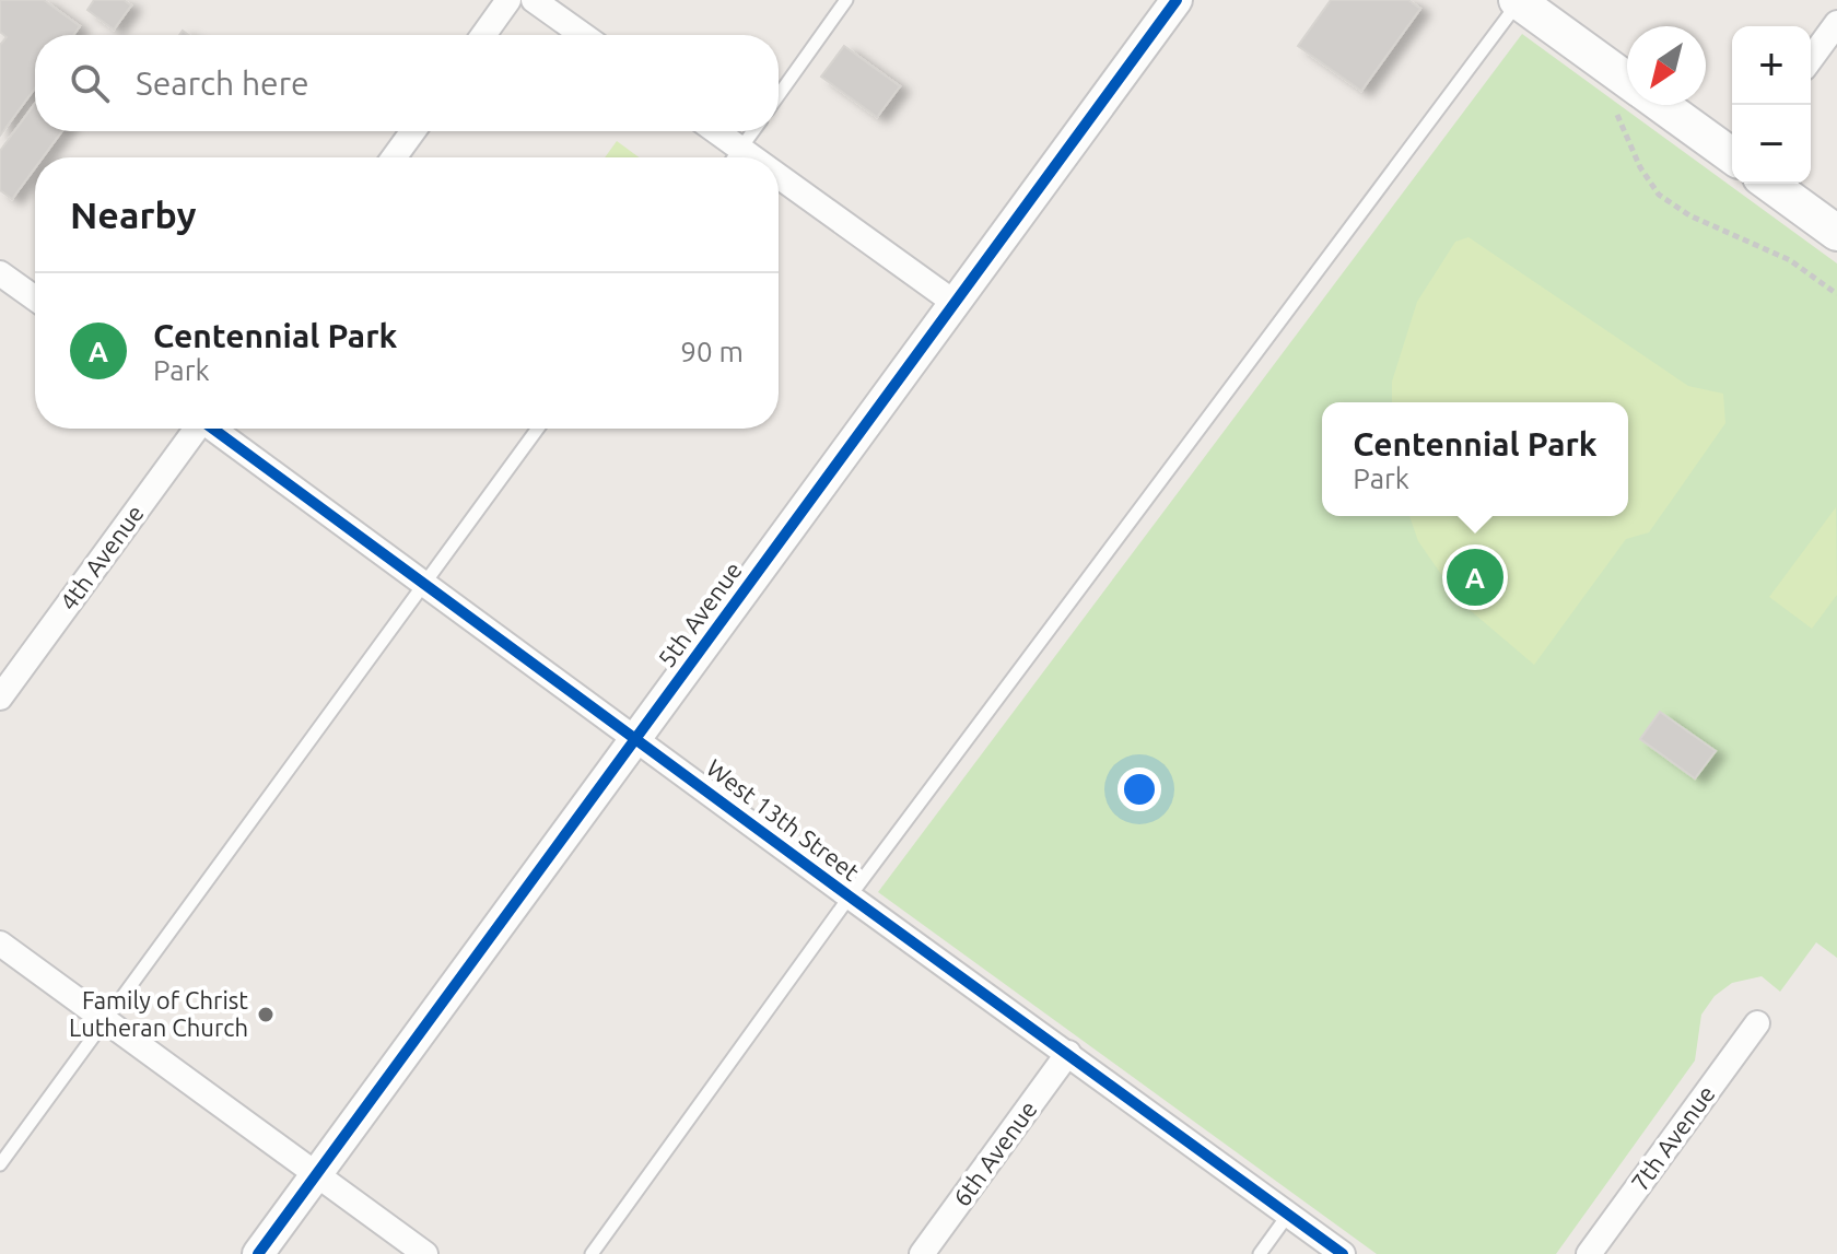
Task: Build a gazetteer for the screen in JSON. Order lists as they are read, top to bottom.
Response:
{
  "streets": {
    "street": [
      "4th Avenue",
      "5th Avenue",
      "West 13th Street",
      "7th Avenue",
      "6th Avenue"
    ]
  },
  "crossings": [
    ["5th Avenue", "West 13th Street"],
    ["West 13th Street", "6th Avenue"]
  ],
  "places": ["Family of Christ Lutheran Church"],
  "north": "bottom left",
  "page": {
    "map_buttons": ["+", "−"],
    "search": "Search here",
    "heading": "Nearby",
    "list": [
      {
        "mark": "A",
        "name": "Centennial Park",
        "note": "Park",
        "value": "90 m"
      }
    ],
    "popup": ["Centennial Park", "Park"],
    "pins": "A"
  }
}
